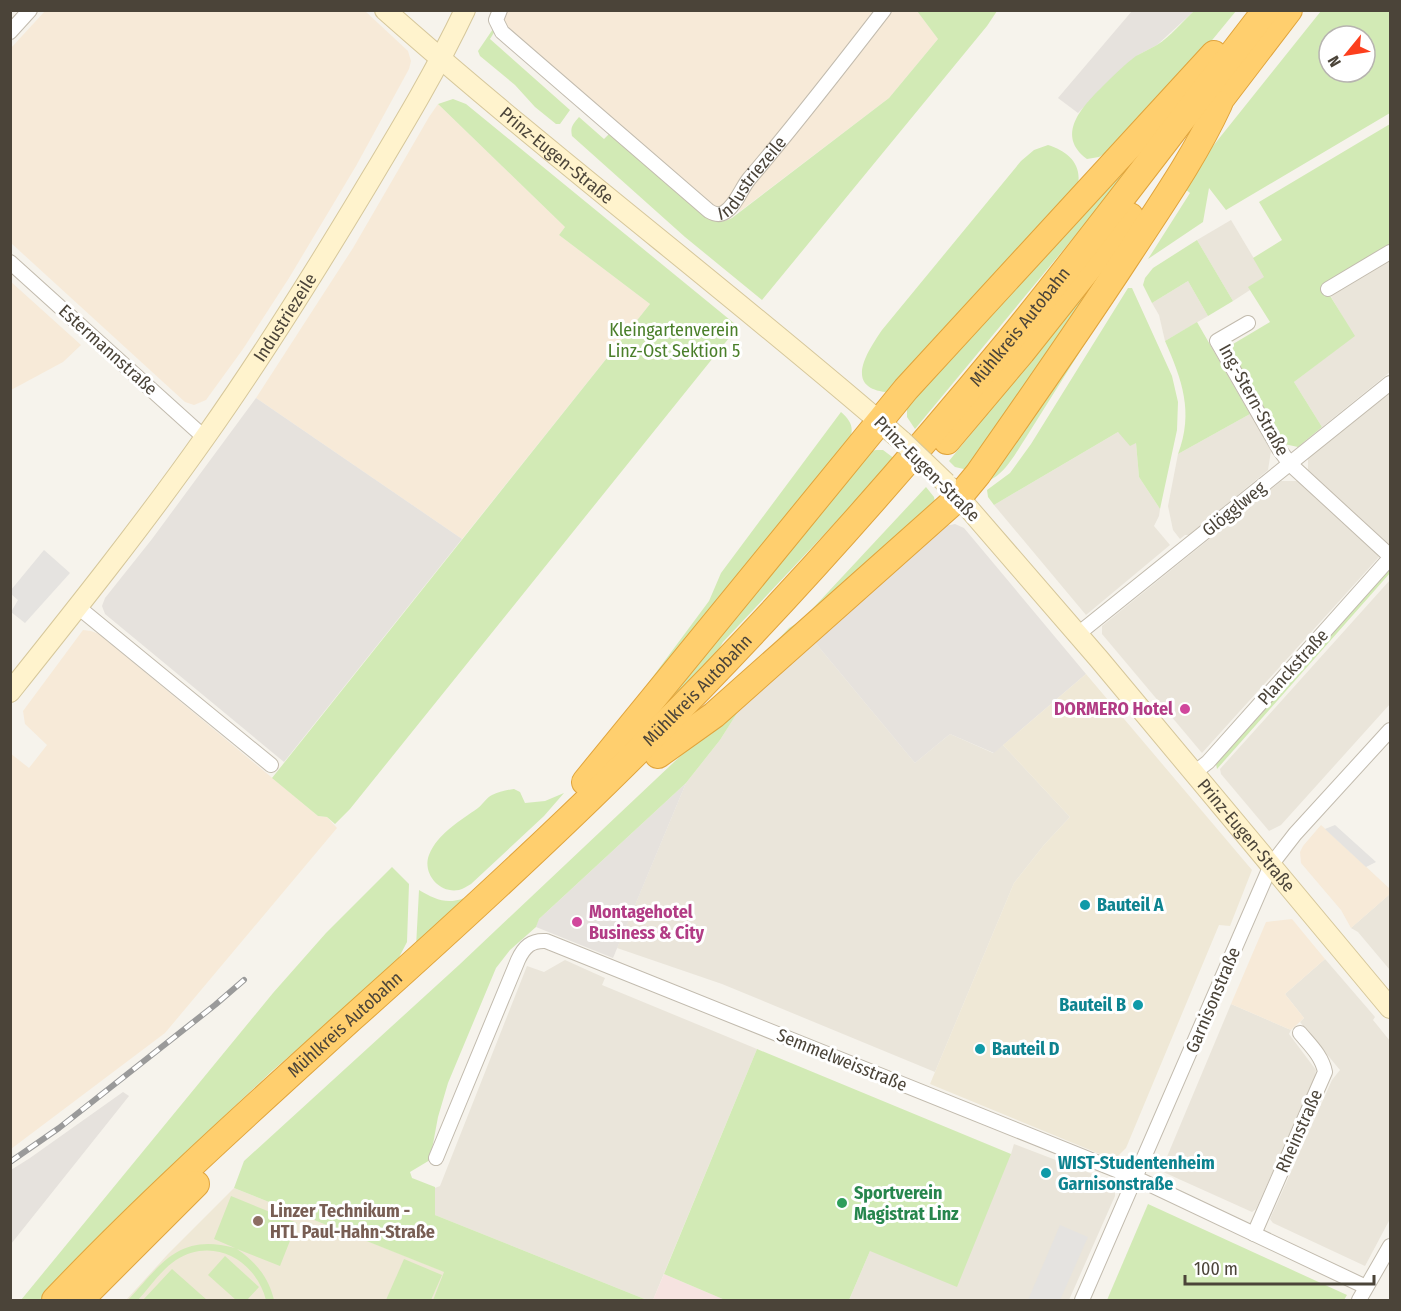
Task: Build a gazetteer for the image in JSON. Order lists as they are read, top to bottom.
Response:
{
  "streets": {
    "highway": ["Mühlkreis Autobahn"],
    "main road": ["Prinz-Eugen-Straße", "Industriezeile"],
    "street": [
      "Estermannstraße",
      "Ing.-Stern-Straße",
      "Glögglweg",
      "Planckstraße",
      "Garnisonstraße",
      "Semmelweisstraße",
      "Rheinstraße"
    ]
  },
  "crossings": [
    ["Prinz-Eugen-Straße", "Industriezeile"],
    ["Prinz-Eugen-Straße", "Glögglweg"],
    ["Prinz-Eugen-Straße", "Planckstraße"],
    ["Prinz-Eugen-Straße", "Garnisonstraße"],
    ["Industriezeile", "Estermannstraße"],
    ["Ing.-Stern-Straße", "Glögglweg"],
    ["Ing.-Stern-Straße", "Planckstraße"],
    ["Garnisonstraße", "Semmelweisstraße"],
    ["Semmelweisstraße", "Rheinstraße"]
  ],
  "parks": ["Kleingartenverein Linz-Ost Sektion 5"],
  "places": [
    "DORMERO Hotel",
    "Bauteil A",
    "Montagehotel Business & City",
    "Bauteil B",
    "Bauteil D",
    "WIST-Studentenheim Garnisonstraße",
    "Sportverein Magistrat Linz",
    "Linzer Technikum - HTL Paul-Hahn-Straße"
  ],
  "scale_bar": "100 m",
  "north": "bottom left"
}
